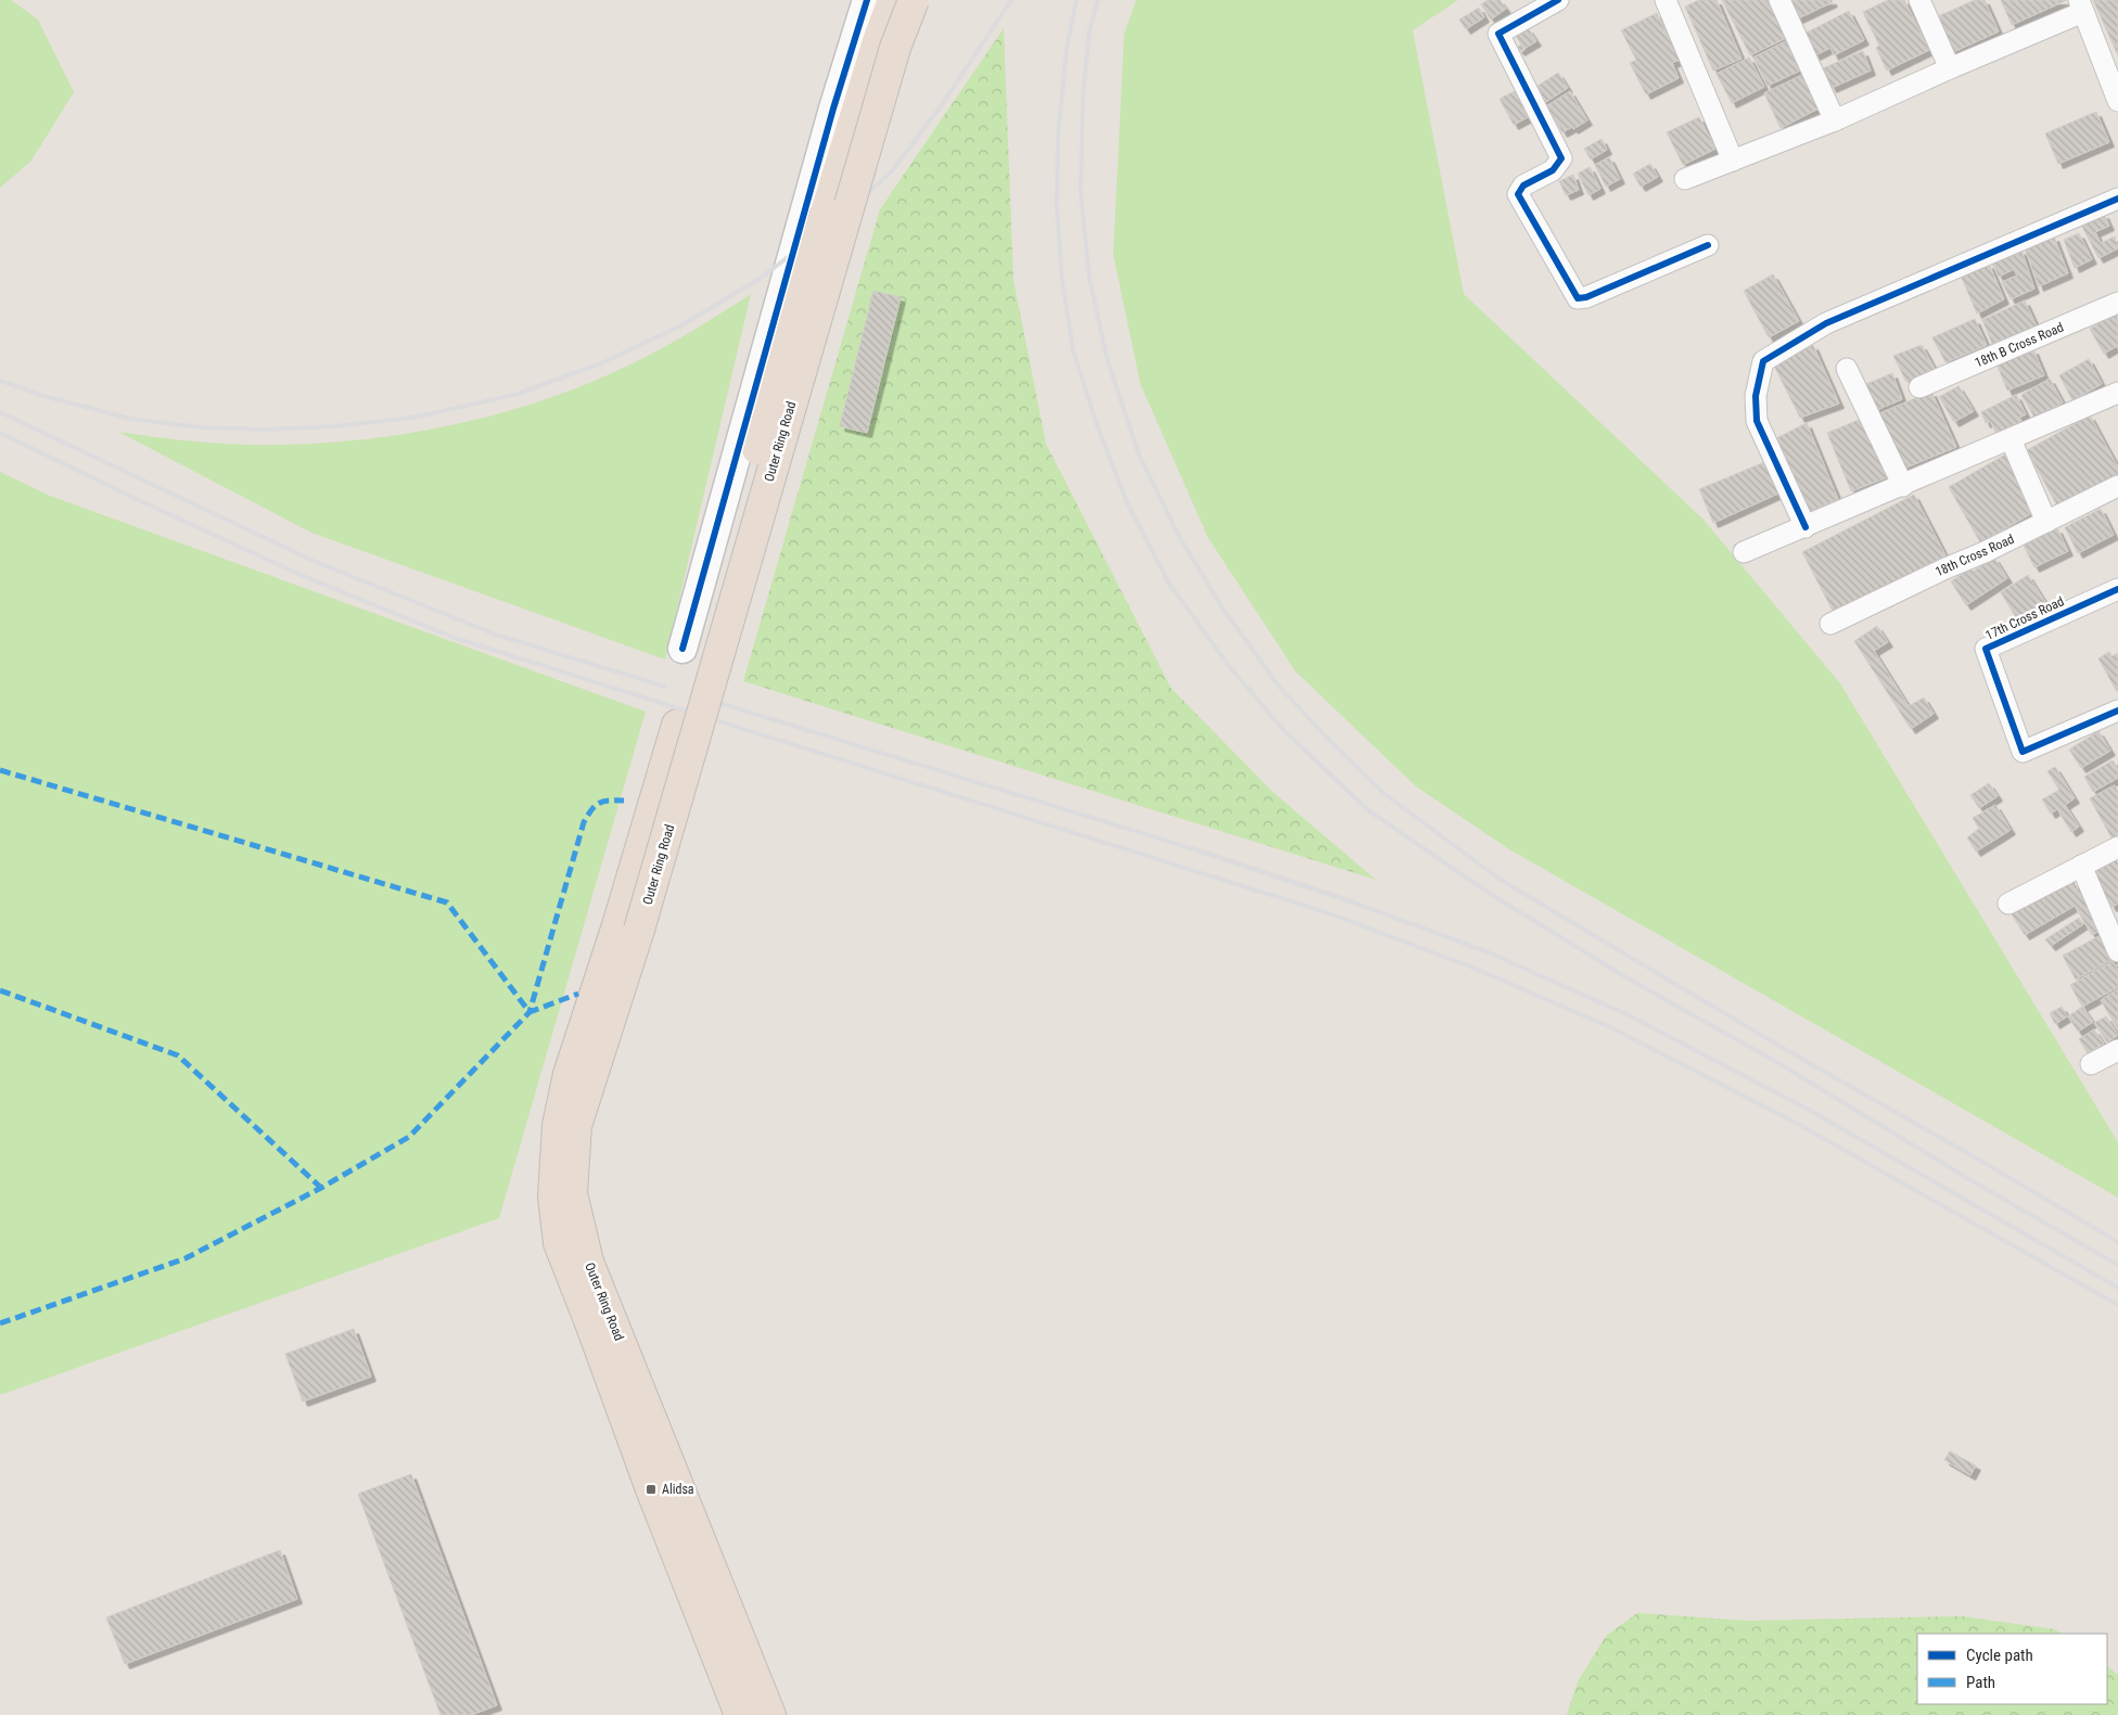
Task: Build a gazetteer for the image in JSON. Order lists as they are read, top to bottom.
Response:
{
  "streets": {
    "highway": ["Outer Ring Road"],
    "street": ["18th B Cross Road", "18th Cross Road", "17th Cross Road"]
  },
  "places": {
    "transit": ["Alidsa"]
  },
  "legend": ["Cycle path", "Path"]
}
